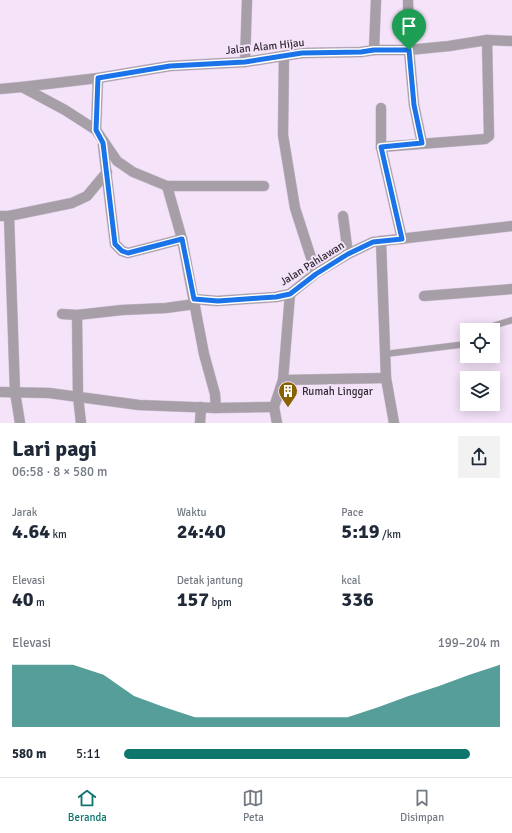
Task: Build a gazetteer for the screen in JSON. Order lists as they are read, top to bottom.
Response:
{
  "streets": {
    "street": ["Jalan Alam Hijau", "Jalan Pahlawan"]
  },
  "places": {
    "building": ["Rumah Linggar"]
  },
  "page": {
    "heading": ["Lari pagi", "06:58 · 8 × 580 m"],
    "stats": [
      ["Jarak", "4.64 km"],
      ["Waktu", "24:40"],
      ["Pace", "5:19 /km"],
      ["Elevasi", "40 m"],
      ["Detak jantung", "157 bpm"],
      ["kcal", "336"]
    ],
    "chart": ["Elevasi", "199–204 m"],
    "list": [
      {
        "name": "580 m",
        "note": "5:11"
      }
    ],
    "tabs": ["Beranda", "Peta", "Disimpan"]
  }
}
